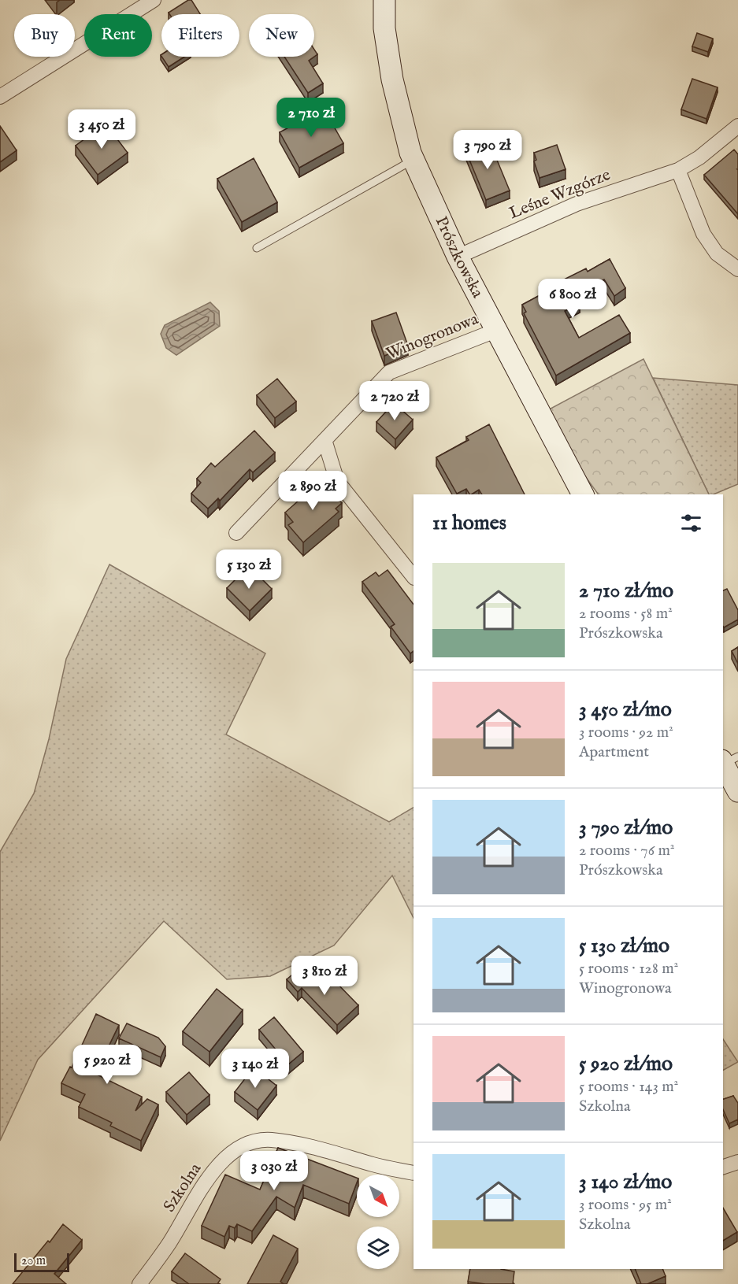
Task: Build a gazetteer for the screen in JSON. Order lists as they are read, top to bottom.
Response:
{
  "streets": {
    "main road": ["Prószkowska"],
    "street": ["Leśne Wzgórze", "Winogronowa", "Szkolna"]
  },
  "crossings": [
    ["Leśne Wzgórze", "Prószkowska"],
    ["Prószkowska", "Winogronowa"]
  ],
  "scale_bar": "20 m",
  "north": "bottom right",
  "page": {
    "chip": [
      "Buy",
      "Rent",
      "Filters",
      "New"
    ],
    "price": [
      "2 710 zł",
      "3 450 zł",
      "3 790 zł",
      "6 800 zł",
      "2 720 zł",
      "2 890 zł",
      "5 130 zł",
      "3 810 zł",
      "5 920 zł",
      "3 140 zł",
      "3 030 zł"
    ],
    "heading": "11 homes",
    "list": [
      {
        "name": "2 710 zł/mo",
        "note": "2 rooms · 58 m² · Prószkowska"
      },
      {
        "name": "3 450 zł/mo",
        "note": "3 rooms · 92 m² · Apartment"
      },
      {
        "name": "3 790 zł/mo",
        "note": "2 rooms · 76 m² · Prószkowska"
      },
      {
        "name": "5 130 zł/mo",
        "note": "5 rooms · 128 m² · Winogronowa"
      },
      {
        "name": "5 920 zł/mo",
        "note": "5 rooms · 143 m² · Szkolna"
      },
      {
        "name": "3 140 zł/mo",
        "note": "3 rooms · 95 m² · Szkolna"
      }
    ],
    "scale": "20 m"
  }
}
